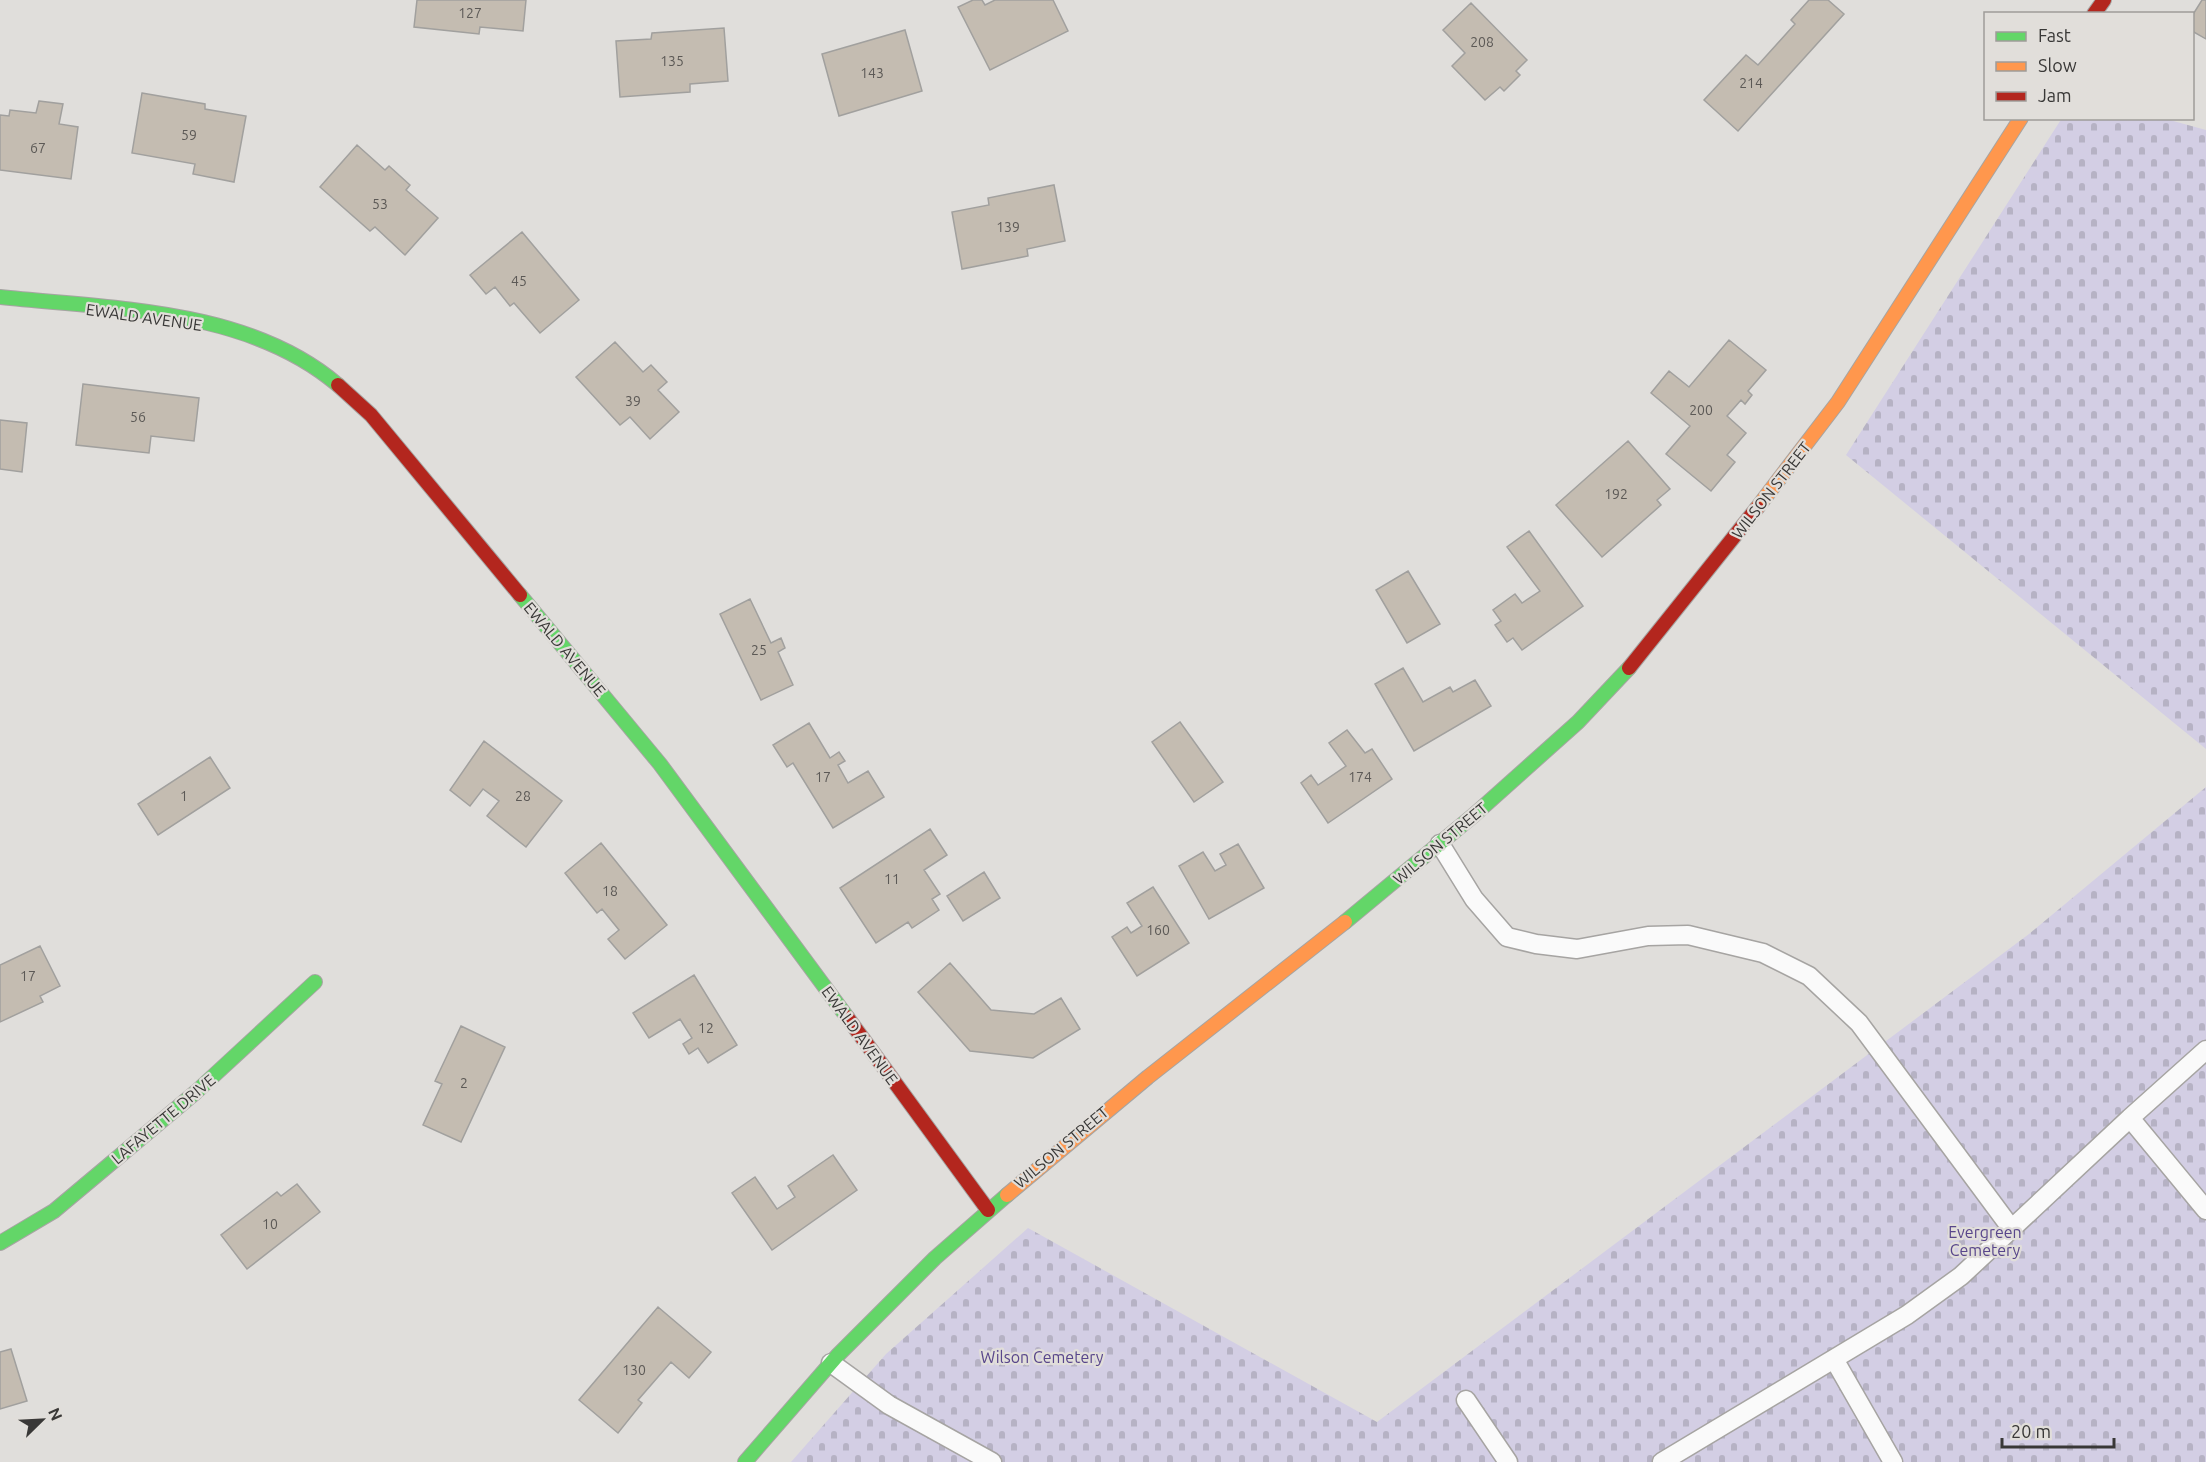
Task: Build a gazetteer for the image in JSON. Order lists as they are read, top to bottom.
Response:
{
  "streets": {
    "street": ["EWALD AVENUE", "WILSON STREET", "LAFAYETTE DRIVE"]
  },
  "crossings": [
    ["EWALD AVENUE", "WILSON STREET"]
  ],
  "parks": ["Evergreen Cemetery", "Wilson Cemetery"],
  "house_numbers": [
    "127",
    "208",
    "135",
    "143",
    "214",
    "59",
    "67",
    "53",
    "139",
    "45",
    "39",
    "200",
    "56",
    "192",
    "25",
    "17",
    "174",
    "1",
    "28",
    "11",
    "18",
    "160",
    "17",
    "12",
    "2",
    "10",
    "130"
  ],
  "legend": ["Fast", "Slow", "Jam"],
  "scale_bar": "20 m",
  "north": "top right"
}
